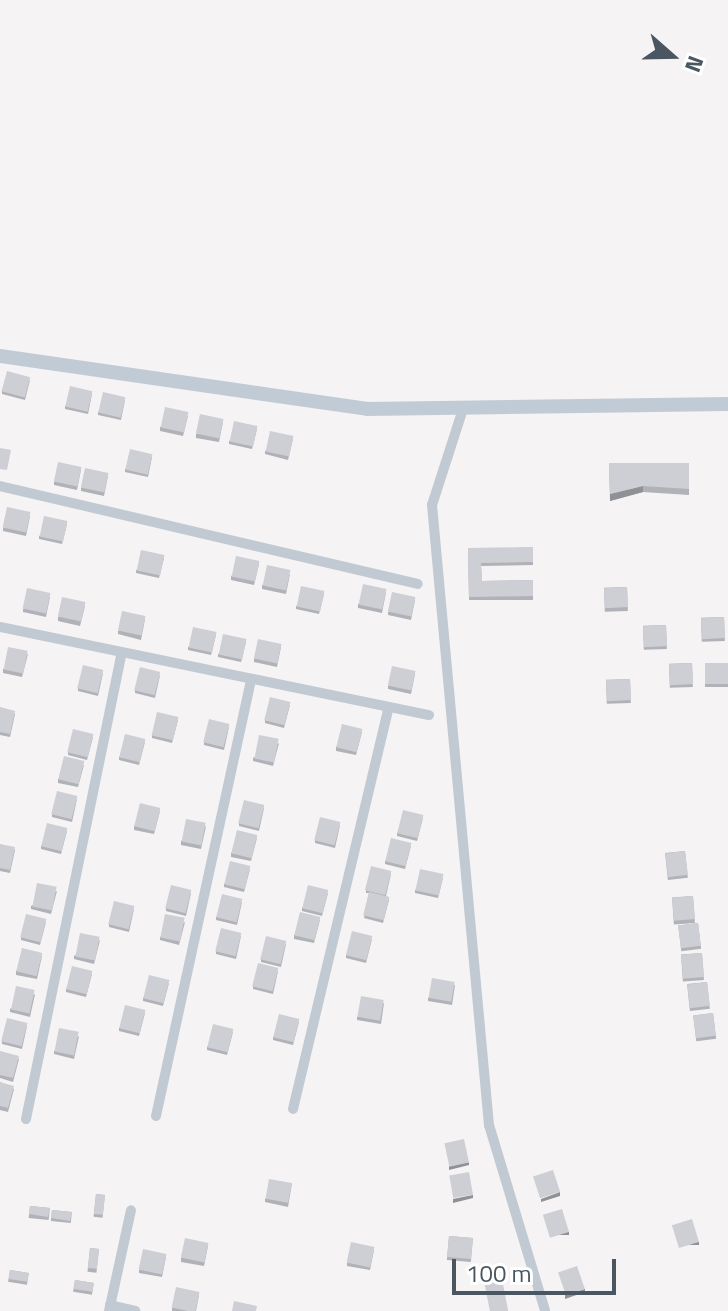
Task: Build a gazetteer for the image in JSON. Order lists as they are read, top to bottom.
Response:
{
  "scale_bar": "100 m",
  "north": "right"
}
